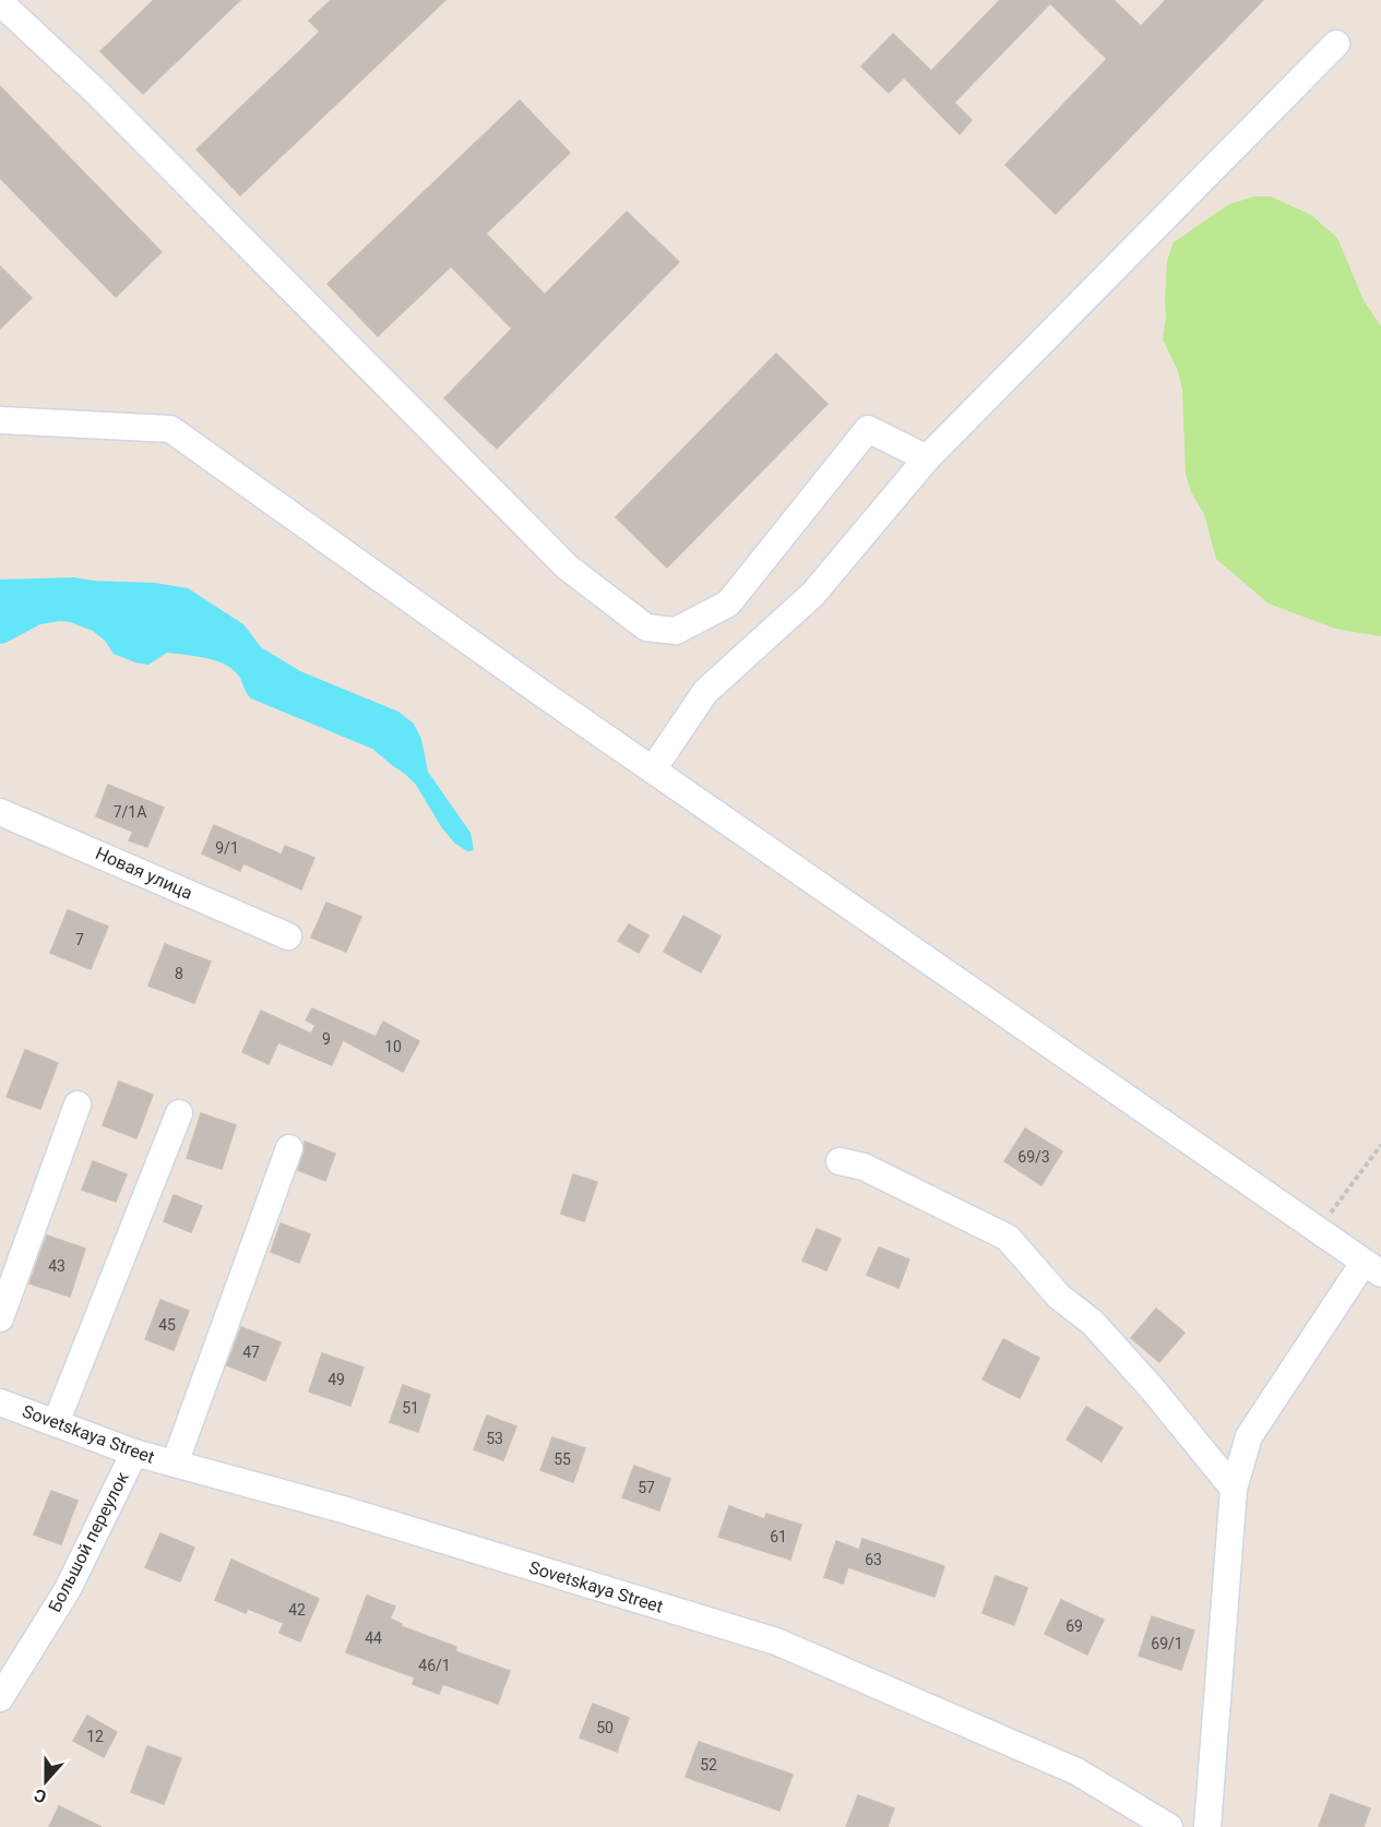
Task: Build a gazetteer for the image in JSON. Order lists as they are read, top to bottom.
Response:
{
  "streets": {
    "street": ["Новая улица", "Sovetskaya Street", "Большой переулок"]
  },
  "crossings": [
    ["Sovetskaya Street", "Большой переулок"]
  ],
  "house_numbers": [
    "7/1А",
    "9/1",
    "7",
    "8",
    "9",
    "10",
    "69/3",
    "43",
    "45",
    "47",
    "49",
    "51",
    "53",
    "55",
    "57",
    "61",
    "63",
    "42",
    "69",
    "44",
    "69/1",
    "46/1",
    "50",
    "12",
    "52"
  ],
  "north": "bottom"
}
